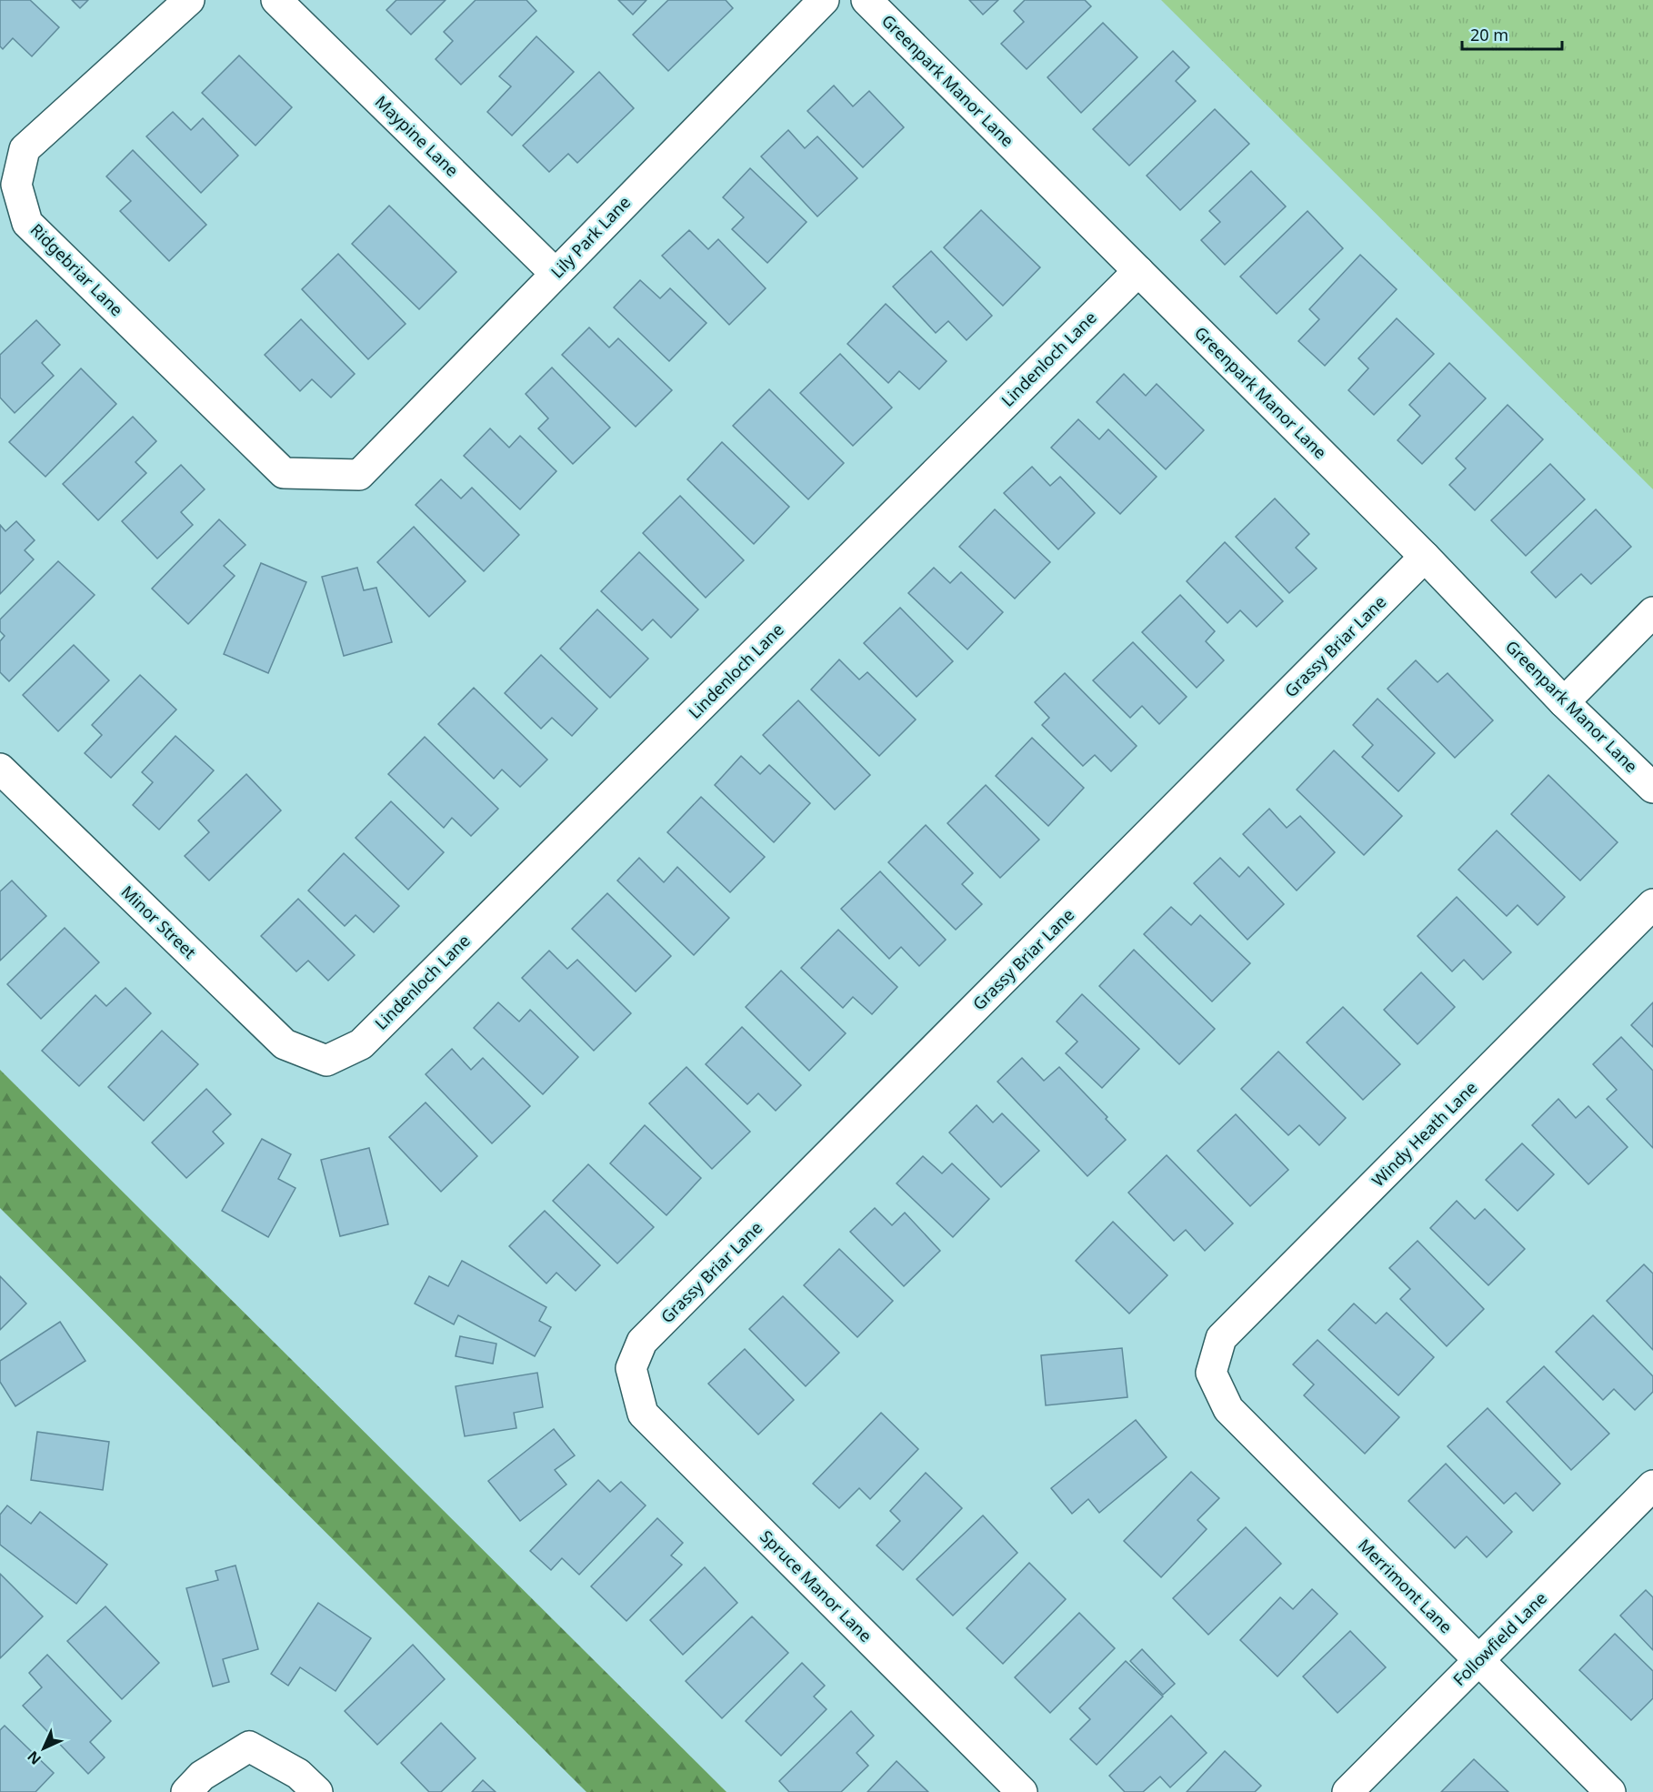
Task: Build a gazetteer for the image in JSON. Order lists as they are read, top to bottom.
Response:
{
  "streets": {
    "street": [
      "Greenpark Manor Lane",
      "Maypine Lane",
      "Lily Park Lane",
      "Ridgebriar Lane",
      "Lindenloch Lane",
      "Grassy Briar Lane",
      "Minor Street",
      "Windy Heath Lane",
      "Spruce Manor Lane",
      "Merrimont Lane",
      "Followfield Lane"
    ]
  },
  "crossings": [
    ["Greenpark Manor Lane", "Lindenloch Lane"],
    ["Greenpark Manor Lane", "Grassy Briar Lane"],
    ["Maypine Lane", "Lily Park Lane"],
    ["Lily Park Lane", "Ridgebriar Lane"],
    ["Lindenloch Lane", "Minor Street"],
    ["Grassy Briar Lane", "Spruce Manor Lane"],
    ["Windy Heath Lane", "Merrimont Lane"],
    ["Merrimont Lane", "Followfield Lane"]
  ],
  "scale_bar": "20 m",
  "north": "bottom left"
}
